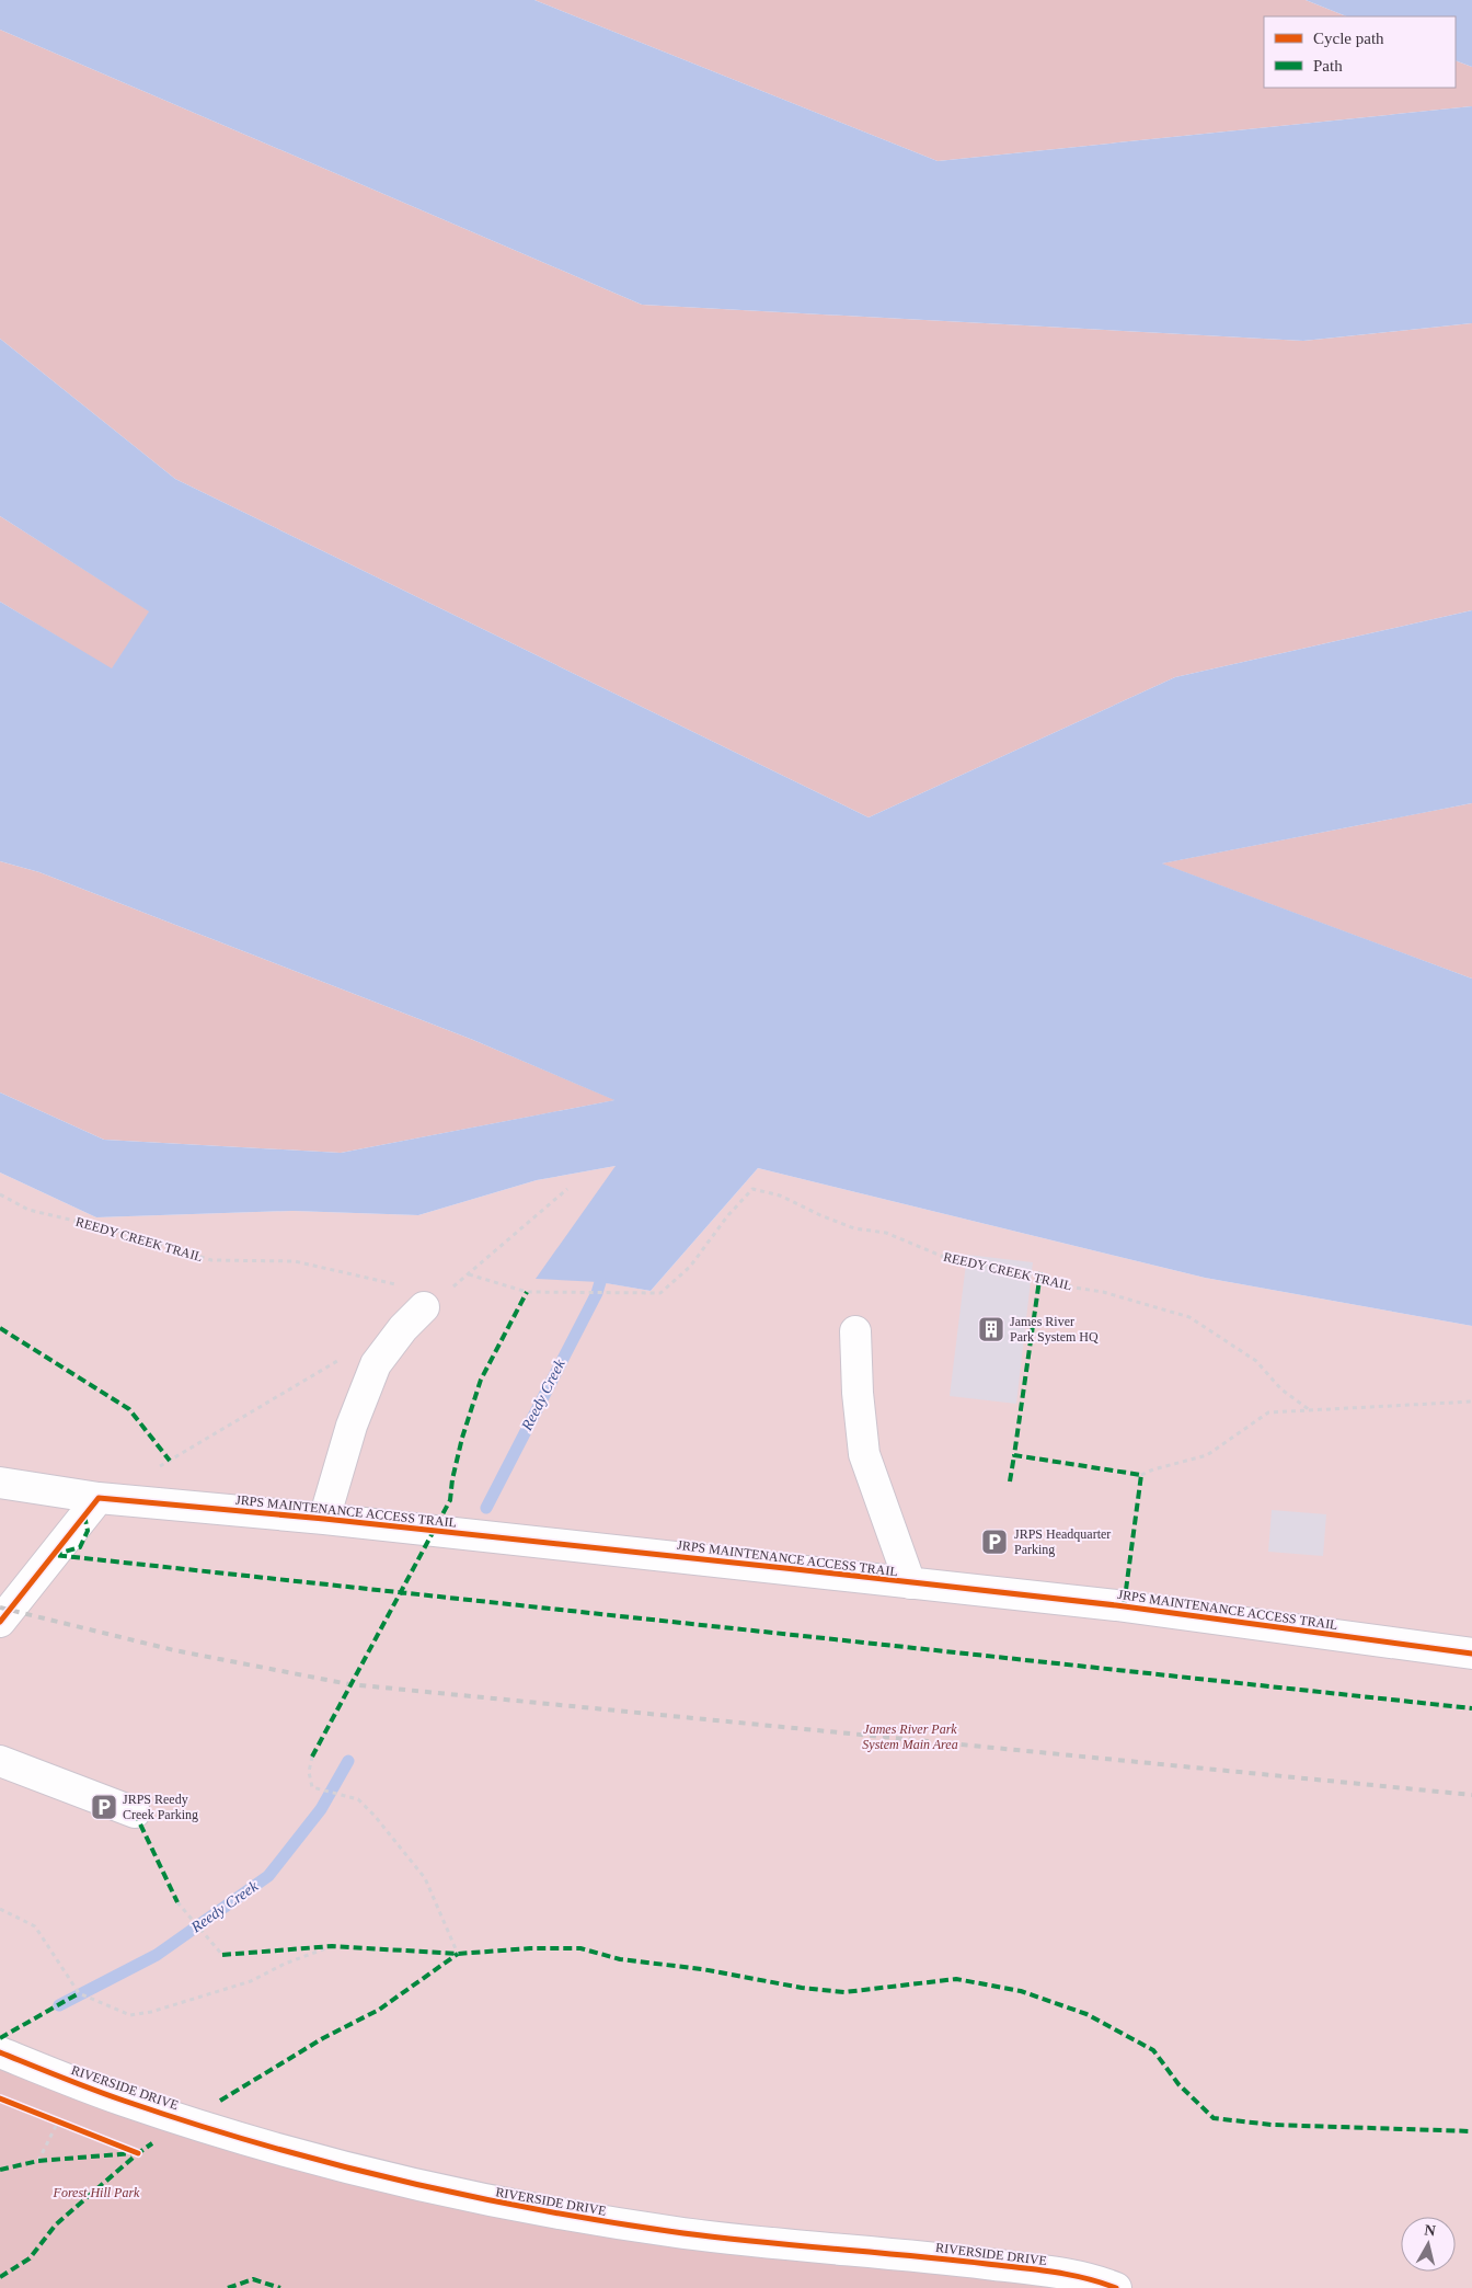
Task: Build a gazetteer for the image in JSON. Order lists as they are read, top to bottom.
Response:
{
  "streets": {
    "street": ["JRPS MAINTENANCE ACCESS TRAIL", "RIVERSIDE DRIVE"],
    "path": ["REEDY CREEK TRAIL"]
  },
  "water": ["Reedy Creek"],
  "parks": ["James River Park System Main Area", "Forest Hill Park"],
  "places": {
    "building": ["James River Park System HQ"],
    "parking": ["JRPS Headquarter Parking", "JRPS Reedy Creek Parking"]
  },
  "legend": ["Cycle path", "Path"],
  "north": "top"
}
